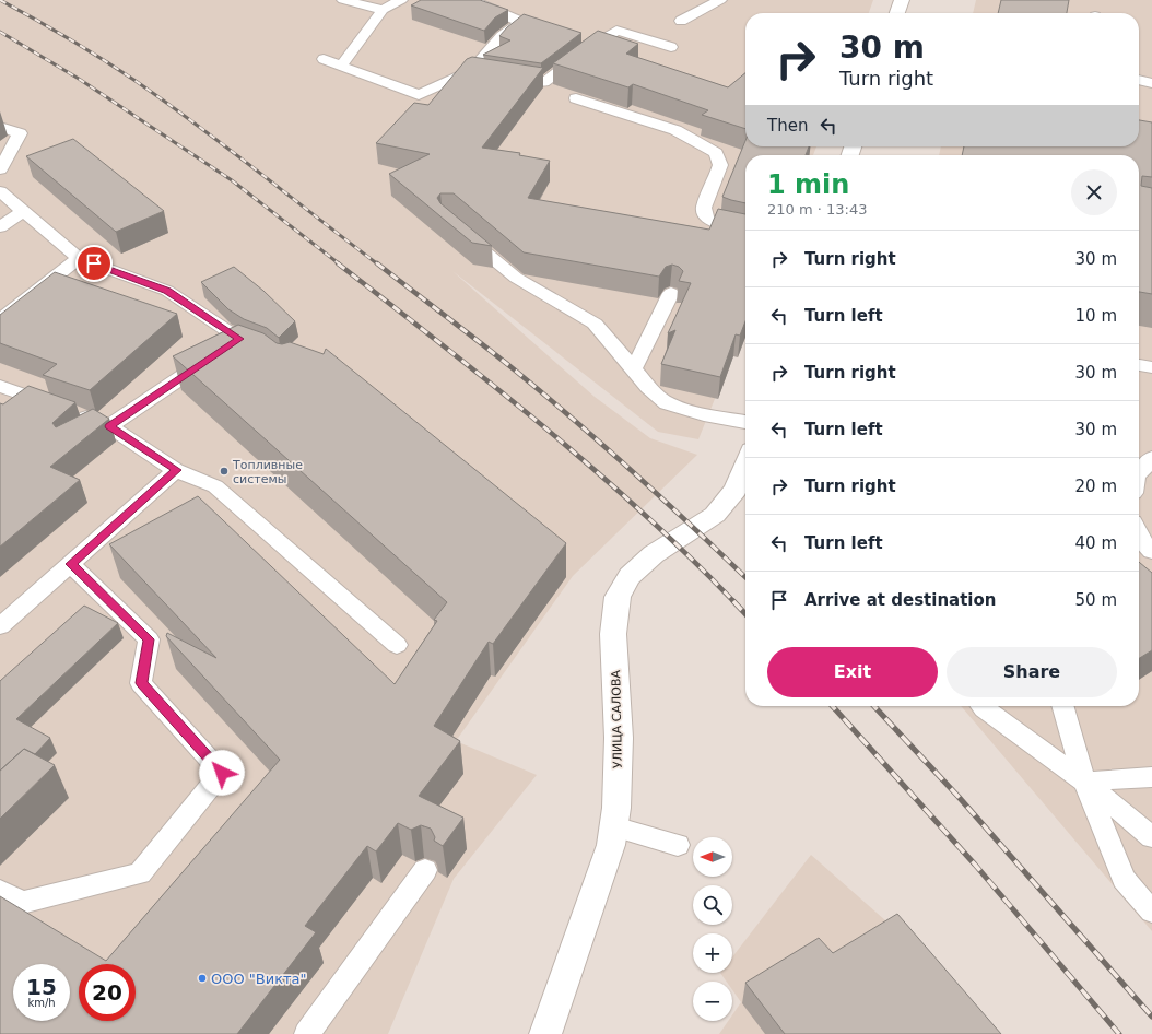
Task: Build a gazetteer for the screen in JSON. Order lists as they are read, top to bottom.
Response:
{
  "streets": {
    "street": ["УЛИЦА САЛОВА"]
  },
  "places": ["Топливные системы", "ООО \"Викта\""],
  "north": "left",
  "page": {
    "turn": ["30 m", "Turn right"],
    "then": "Then",
    "heading": ["1 min", "210 m · 13:43"],
    "list": [
      {
        "name": "Turn right",
        "value": "30 m"
      },
      {
        "name": "Turn left",
        "value": "10 m"
      },
      {
        "name": "Turn right",
        "value": "30 m"
      },
      {
        "name": "Turn left",
        "value": "30 m"
      },
      {
        "name": "Turn right",
        "value": "20 m"
      },
      {
        "name": "Turn left",
        "value": "40 m"
      },
      {
        "name": "Arrive at destination",
        "value": "50 m"
      }
    ],
    "buttons": ["Exit", "Share"],
    "map_buttons": ["+", "−"],
    "speed": "15 km/h",
    "limit": "20"
  }
}
